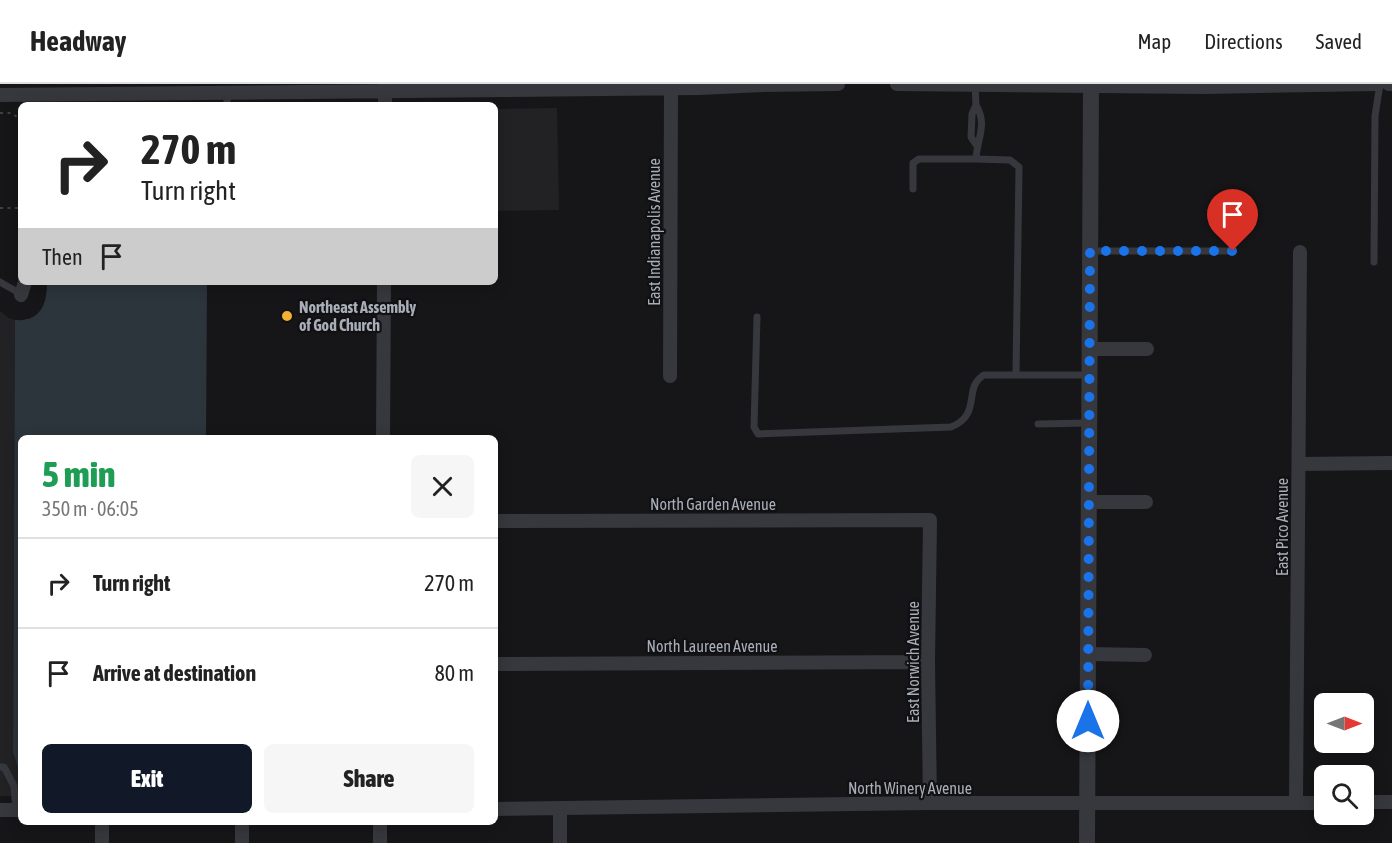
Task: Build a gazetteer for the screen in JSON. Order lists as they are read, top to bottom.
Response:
{
  "streets": {
    "street": [
      "East Indianapolis Avenue",
      "North Garden Avenue",
      "East Pico Avenue",
      "North Laureen Avenue",
      "East Norwich Avenue",
      "North Winery Avenue"
    ]
  },
  "crossings": [
    ["North Garden Avenue", "East Norwich Avenue"],
    ["East Pico Avenue", "North Winery Avenue"],
    ["North Laureen Avenue", "East Norwich Avenue"],
    ["East Norwich Avenue", "North Winery Avenue"]
  ],
  "places": ["Northeast Assembly of God Church"],
  "north": "right",
  "page": {
    "header": "Headway",
    "nav": ["Map", "Directions", "Saved"],
    "turn": ["270 m", "Turn right"],
    "then": "Then",
    "heading": ["5 min", "350 m · 06:05"],
    "list": [
      {
        "name": "Turn right",
        "value": "270 m"
      },
      {
        "name": "Arrive at destination",
        "value": "80 m"
      }
    ],
    "buttons": ["Exit", "Share"]
  }
}
